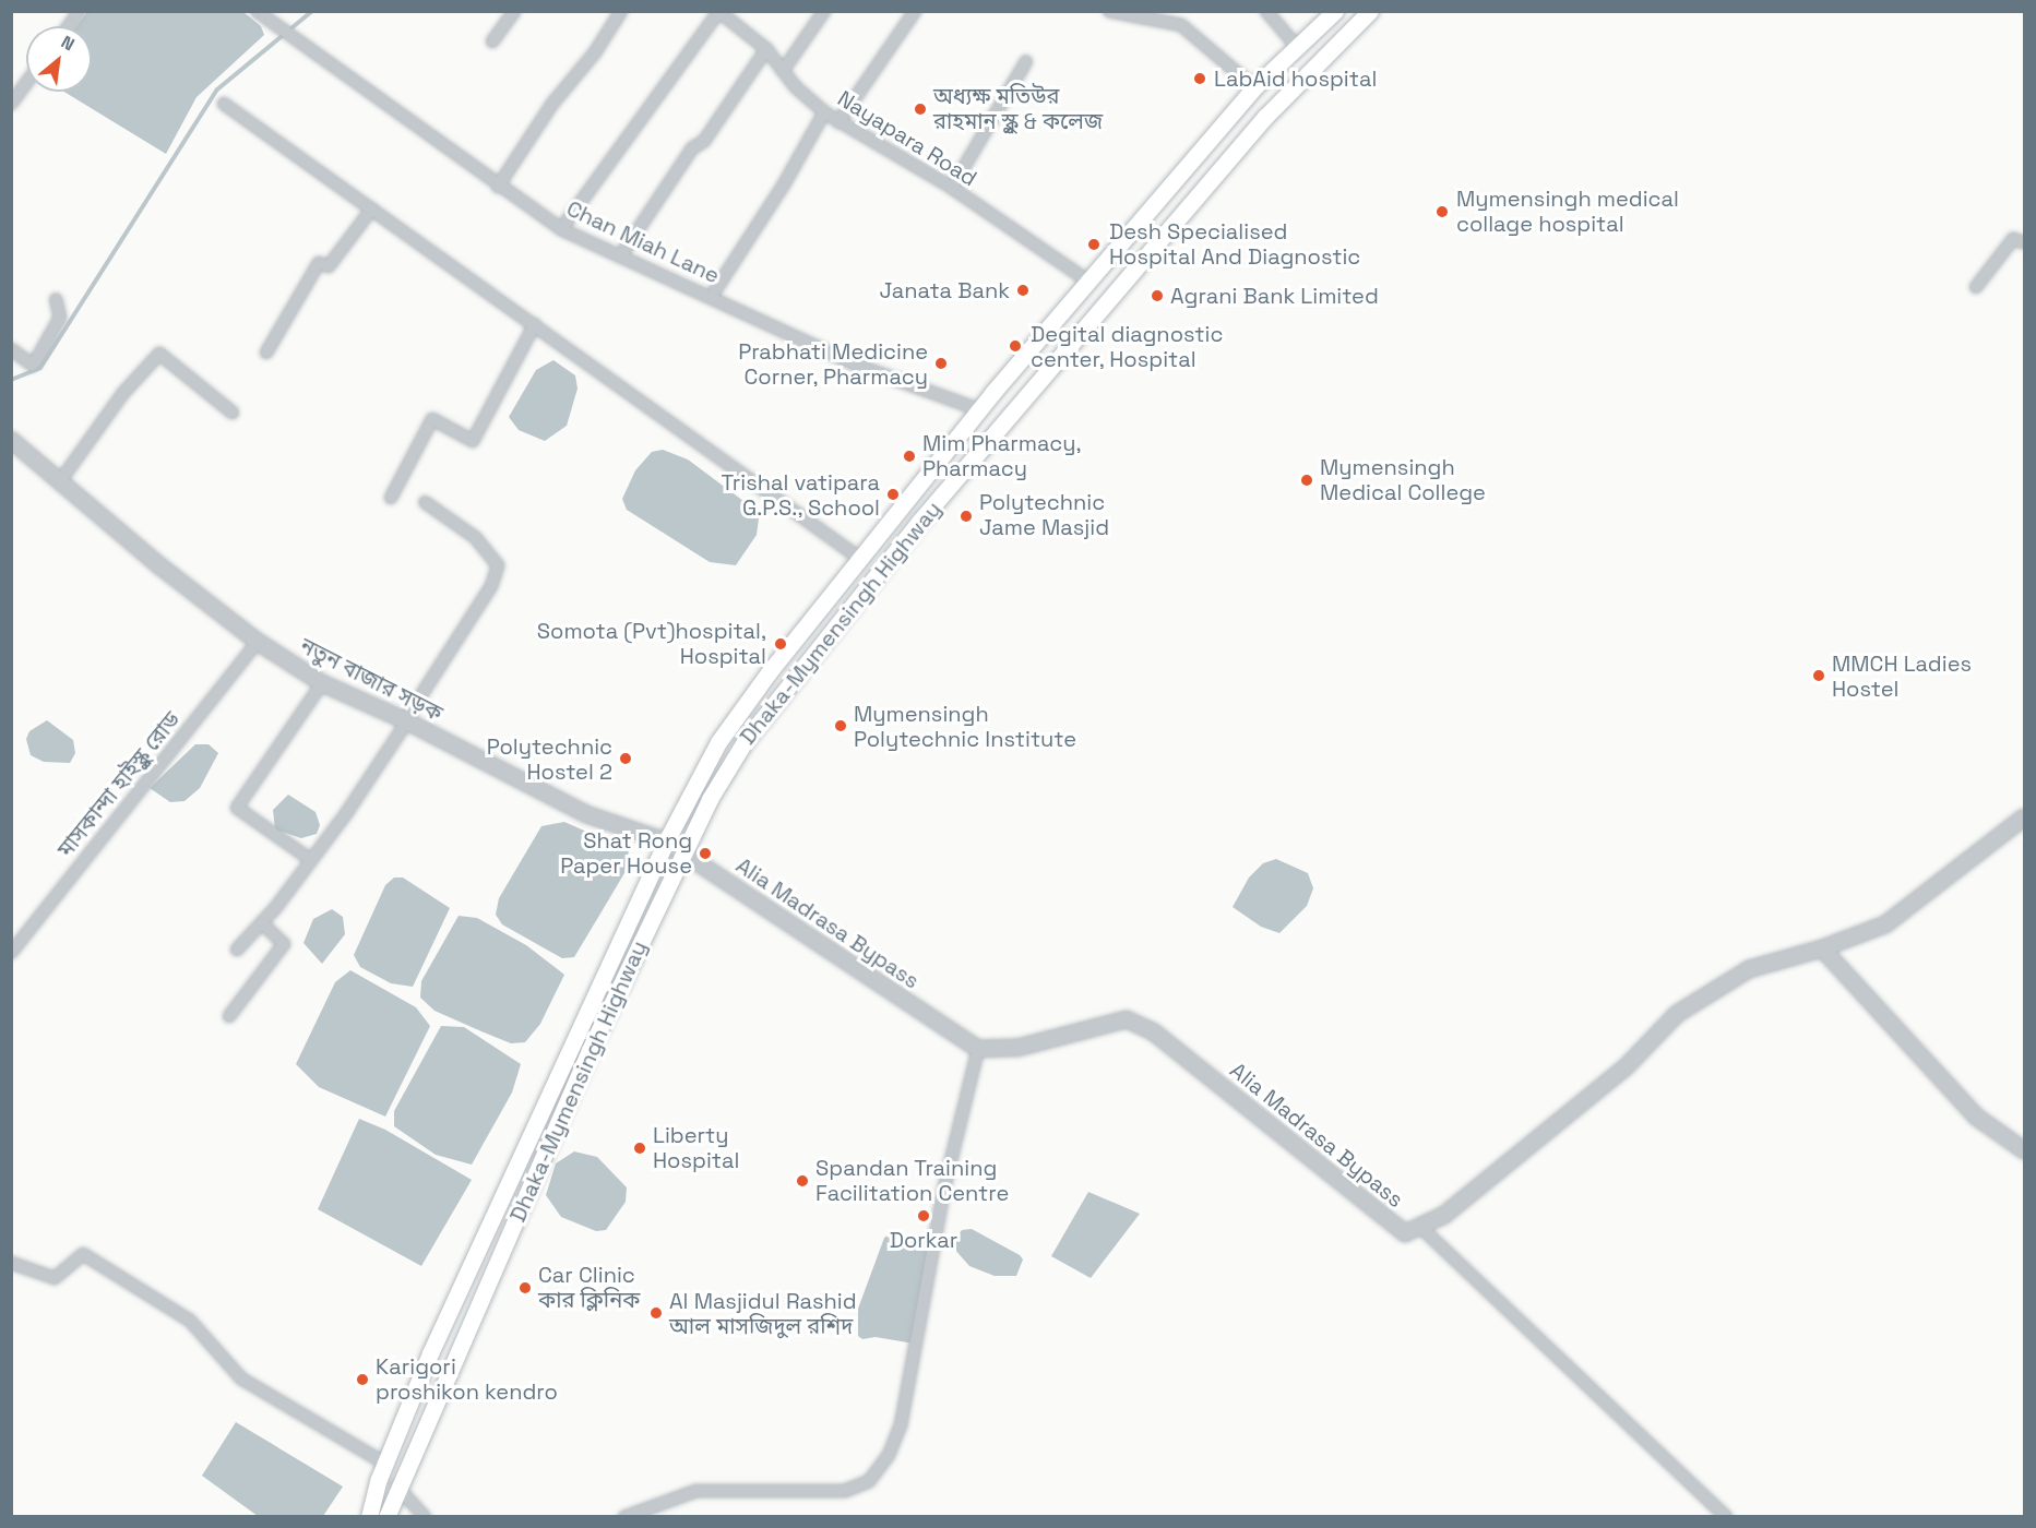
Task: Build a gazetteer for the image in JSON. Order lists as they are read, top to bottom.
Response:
{
  "streets": {
    "main road": ["Dhaka-Mymensingh Highway"],
    "street": [
      "Nayapara Road",
      "Chan Miah Lane",
      "নতুন বাজার সড়ক",
      "মাসকান্দা হাইস্কুল রোড",
      "Alia Madrasa Bypass"
    ]
  },
  "crossings": [
    ["Nayapara Road", "Dhaka-Mymensingh Highway"],
    ["Chan Miah Lane", "Dhaka-Mymensingh Highway"],
    ["Dhaka-Mymensingh Highway", "নতুন বাজার সড়ক"],
    ["Dhaka-Mymensingh Highway", "Alia Madrasa Bypass"],
    ["নতুন বাজার সড়ক", "মাসকান্দা হাইস্কুল রোড"],
    ["নতুন বাজার সড়ক", "Alia Madrasa Bypass"]
  ],
  "places": [
    "LabAid hospital",
    "অধ্যক্ষ মতিউর রাহমান স্কুল & কলেজ",
    "Mymensingh medical collage hospital",
    "Desh Specialised Hospital And Diagnostic",
    "Janata Bank",
    "Agrani Bank Limited",
    "Degital diagnostic center, Hospital",
    "Prabhati Medicine Corner, Pharmacy",
    "Mim Pharmacy, Pharmacy",
    "Mymensingh Medical College",
    "Trishal vatipara G.P.S., School",
    "Polytechnic Jame Masjid",
    "Somota (Pvt)hospital, Hospital",
    "MMCH Ladies Hostel",
    "Mymensingh Polytechnic Institute",
    "Polytechnic Hostel 2",
    "Shat Rong Paper House",
    "Liberty Hospital",
    "Spandan Training Facilitation Centre",
    "Dorkar",
    "Car Clinic কার ক্লিনিক",
    "Al Masjidul Rashid আল মাসজিদুল রশিদ",
    "Karigori proshikon kendro"
  ],
  "north": "top right"
}
